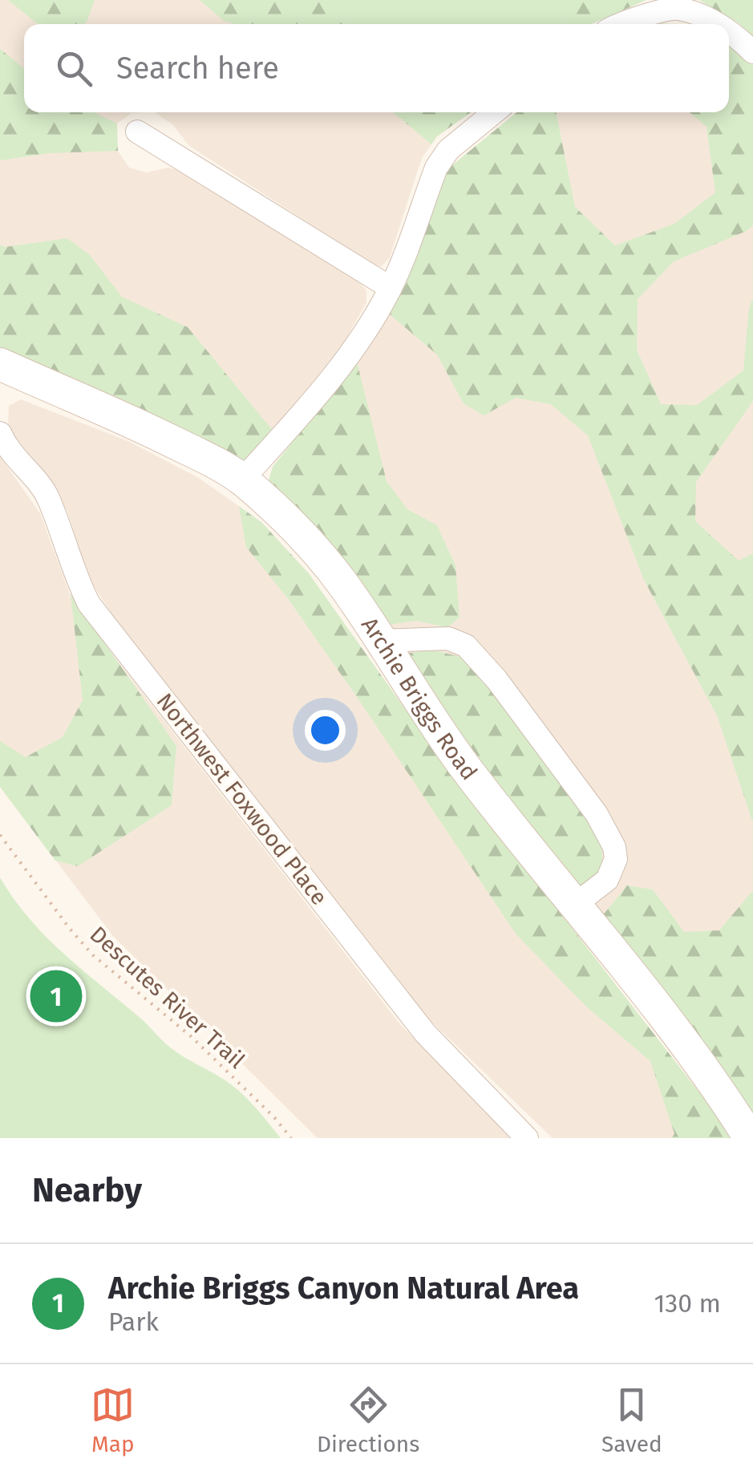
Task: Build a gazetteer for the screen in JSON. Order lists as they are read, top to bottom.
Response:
{
  "streets": {
    "street": ["Archie Briggs Road", "Northwest Foxwood Place"],
    "path": ["Descutes River Trail"]
  },
  "page": {
    "search": "Search here",
    "pins": "1",
    "heading": "Nearby",
    "list": [
      {
        "mark": "1",
        "name": "Archie Briggs Canyon Natural Area",
        "note": "Park",
        "value": "130 m"
      }
    ],
    "nav": ["Map", "Directions", "Saved"]
  }
}
